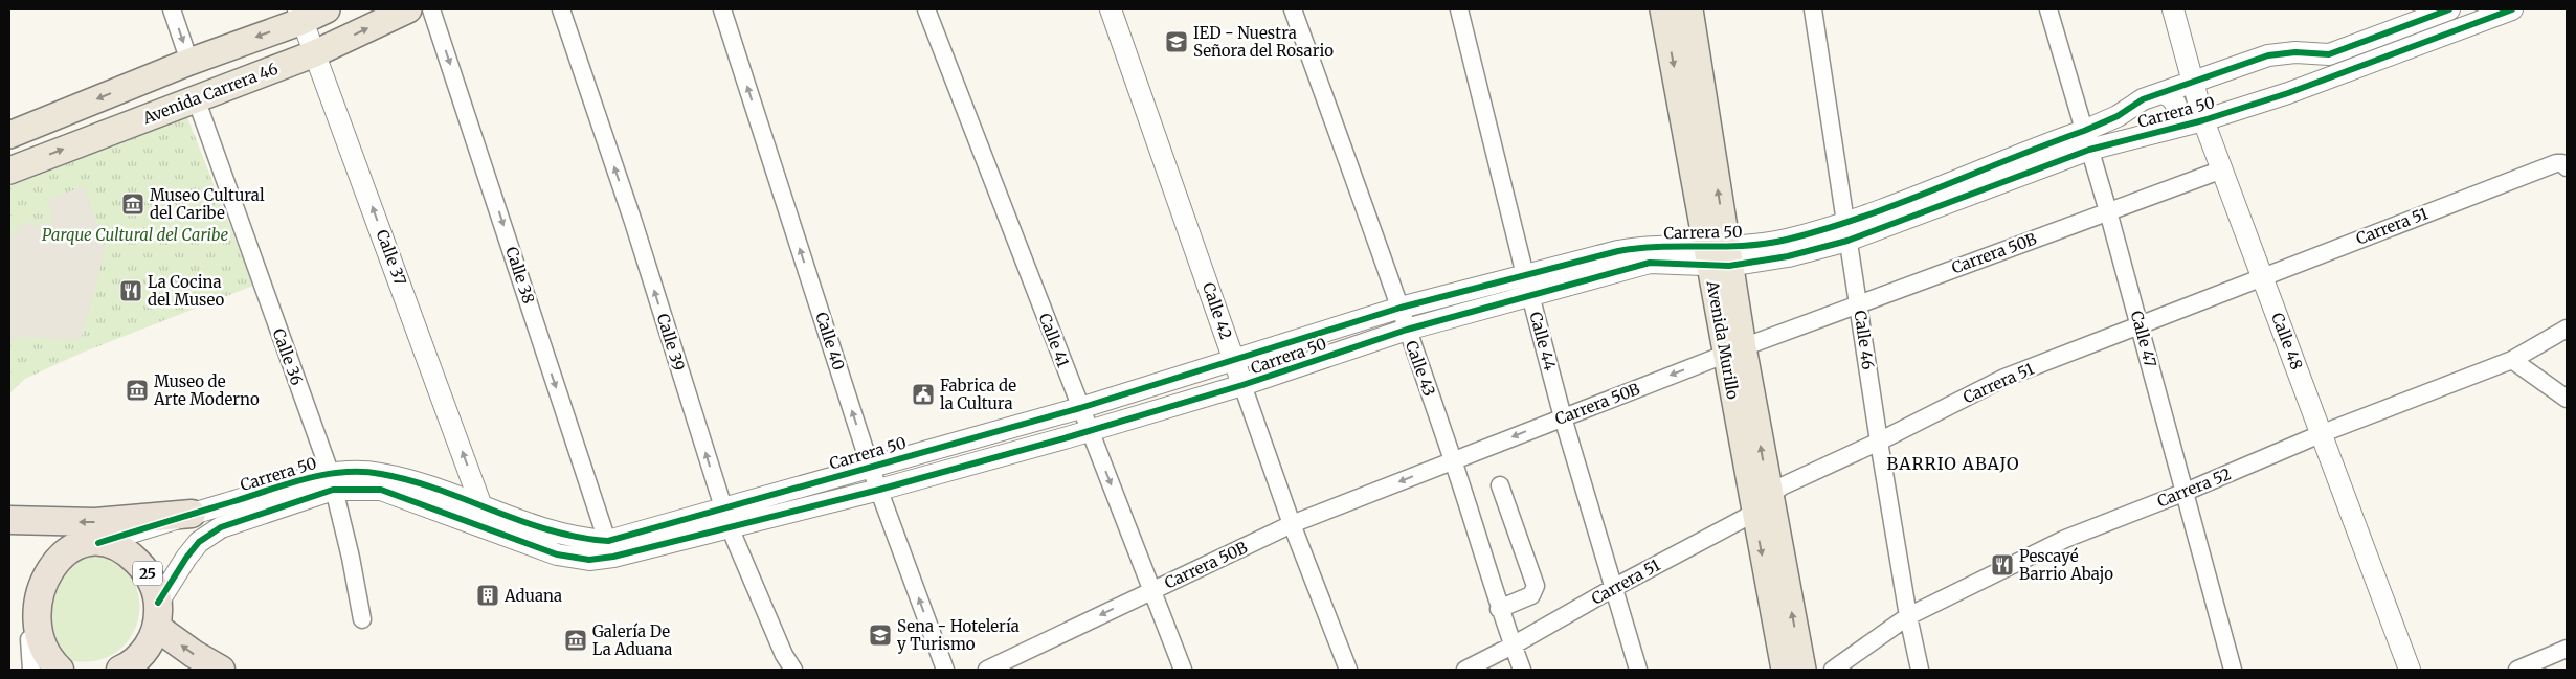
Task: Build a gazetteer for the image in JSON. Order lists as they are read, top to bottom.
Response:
{
  "streets": {
    "highway": ["25"],
    "main road": ["Avenida Carrera 46", "Avenida Murillo"],
    "street": [
      "Carrera 50",
      "Carrera 51",
      "Carrera 50B",
      "Calle 37",
      "Calle 38",
      "Calle 42",
      "Calle 47",
      "Calle 41",
      "Calle 46",
      "Calle 40",
      "Calle 44",
      "Calle 48",
      "Calle 39",
      "Calle 36",
      "Calle 43",
      "Carrera 52"
    ]
  },
  "crossings": [
    ["Avenida Carrera 46", "Calle 37"],
    ["Avenida Carrera 46", "Calle 36"],
    ["Carrera 50", "Calle 37"],
    ["Carrera 50", "Calle 38"],
    ["Carrera 50", "Calle 42"],
    ["Carrera 50", "Calle 47"],
    ["Carrera 50", "Calle 41"],
    ["Carrera 50", "Avenida Murillo"],
    ["Carrera 50", "Calle 46"],
    ["Carrera 50", "Calle 40"],
    ["Carrera 50", "Calle 44"],
    ["Carrera 50", "Calle 48"],
    ["Carrera 50", "Calle 39"],
    ["Carrera 50", "Calle 36"],
    ["Carrera 50", "Calle 43"],
    ["Carrera 50", "25"],
    ["Carrera 51", "Calle 47"],
    ["Carrera 51", "Avenida Murillo"],
    ["Carrera 51", "Calle 46"],
    ["Carrera 51", "Calle 44"],
    ["Carrera 51", "Calle 48"],
    ["Carrera 51", "Calle 43"],
    ["Carrera 50B", "Calle 42"],
    ["Carrera 50B", "Calle 47"],
    ["Carrera 50B", "Calle 41"],
    ["Carrera 50B", "Avenida Murillo"],
    ["Carrera 50B", "Calle 46"],
    ["Carrera 50B", "Calle 44"],
    ["Carrera 50B", "Calle 48"],
    ["Carrera 50B", "Calle 43"],
    ["Calle 47", "Carrera 52"],
    ["Calle 46", "Carrera 52"],
    ["Calle 48", "Carrera 52"]
  ],
  "one_way": [
    "Carrera 50B",
    "Calle 37",
    "Calle 38",
    "Calle 40",
    "Calle 39"
  ],
  "districts": ["BARRIO ABAJO"],
  "parks": ["Parque Cultural del Caribe"],
  "places": {
    "school or university": ["IED - Nuestra Señora del Rosario", "Sena - Hotelería y Turismo"],
    "museum": ["Museo Cultural del Caribe", "Museo de Arte Moderno", "Galería De La Aduana"],
    "restaurant": ["La Cocina del Museo", "Pescayé Barrio Abajo"],
    "public building": ["Fabrica de la Cultura"],
    "building": ["Aduana"]
  }
}
